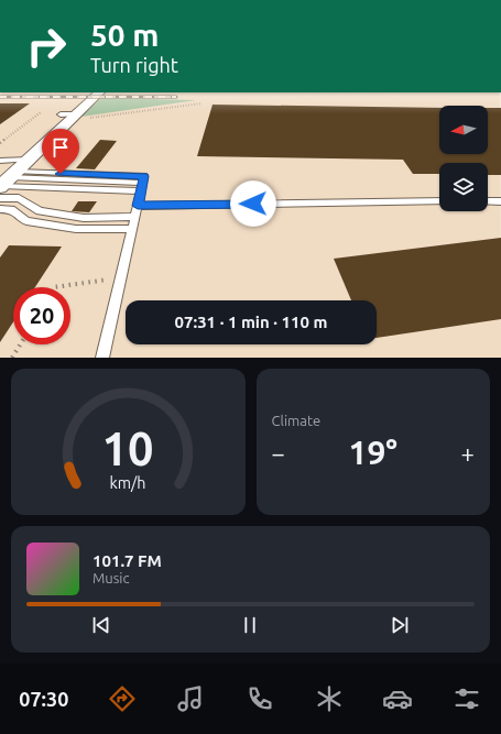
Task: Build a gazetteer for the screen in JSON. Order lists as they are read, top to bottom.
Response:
{
  "north": "left",
  "page": {
    "turn": ["50 m", "Turn right"],
    "limit": "20",
    "trip": "07:31 · 1 min · 110 m",
    "tile": "Climate",
    "heat": ["−", "19°", "+"],
    "song": ["101.7 FM", "Music"],
    "tabs": "07:30",
    "gauge": ["10", "km/h"]
  }
}
